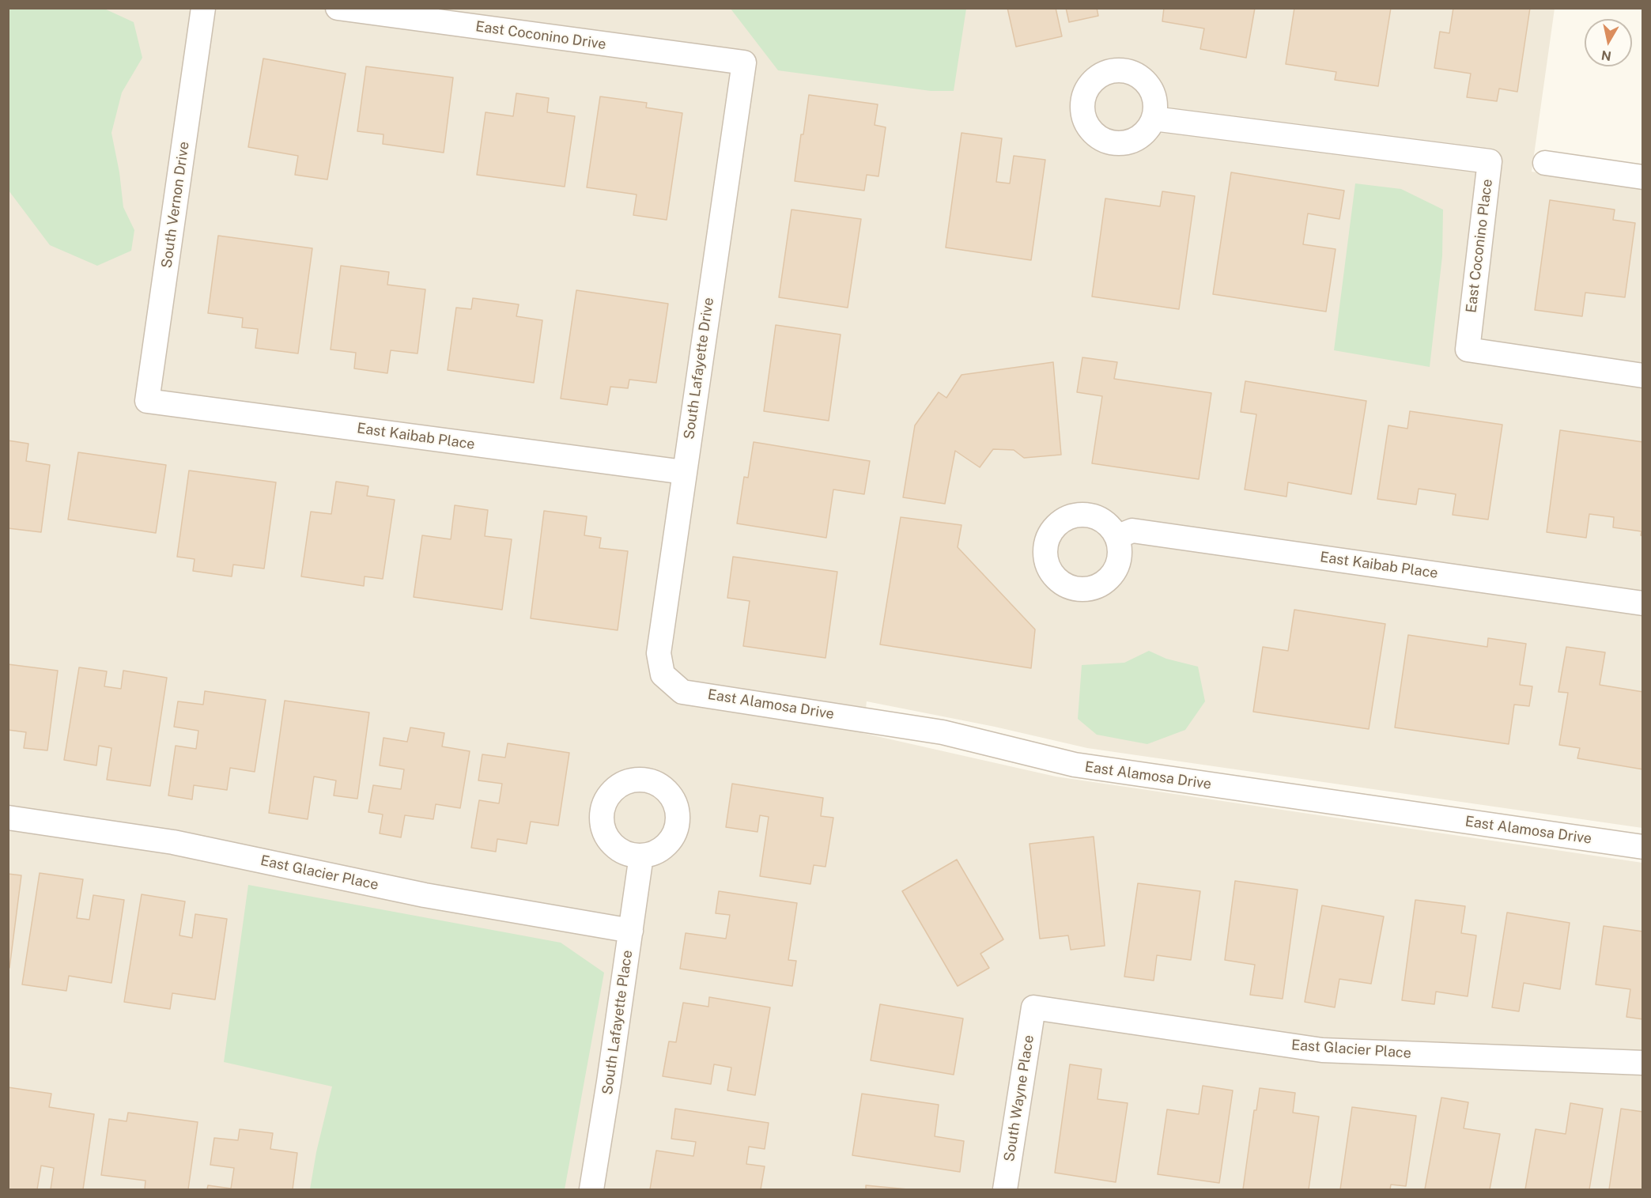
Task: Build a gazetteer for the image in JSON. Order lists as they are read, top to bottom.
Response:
{
  "streets": {
    "street": [
      "East Coconino Drive",
      "South Vernon Drive",
      "East Coconino Place",
      "South Lafayette Drive",
      "East Kaibab Place",
      "East Alamosa Drive",
      "East Glacier Place",
      "South Lafayette Place",
      "South Wayne Place"
    ]
  },
  "crossings": [
    ["East Coconino Drive", "South Lafayette Drive"],
    ["South Vernon Drive", "East Kaibab Place"],
    ["South Lafayette Drive", "East Kaibab Place"],
    ["South Lafayette Drive", "East Alamosa Drive"],
    ["East Glacier Place", "South Lafayette Place"],
    ["East Glacier Place", "South Wayne Place"]
  ],
  "north": "bottom"
}
